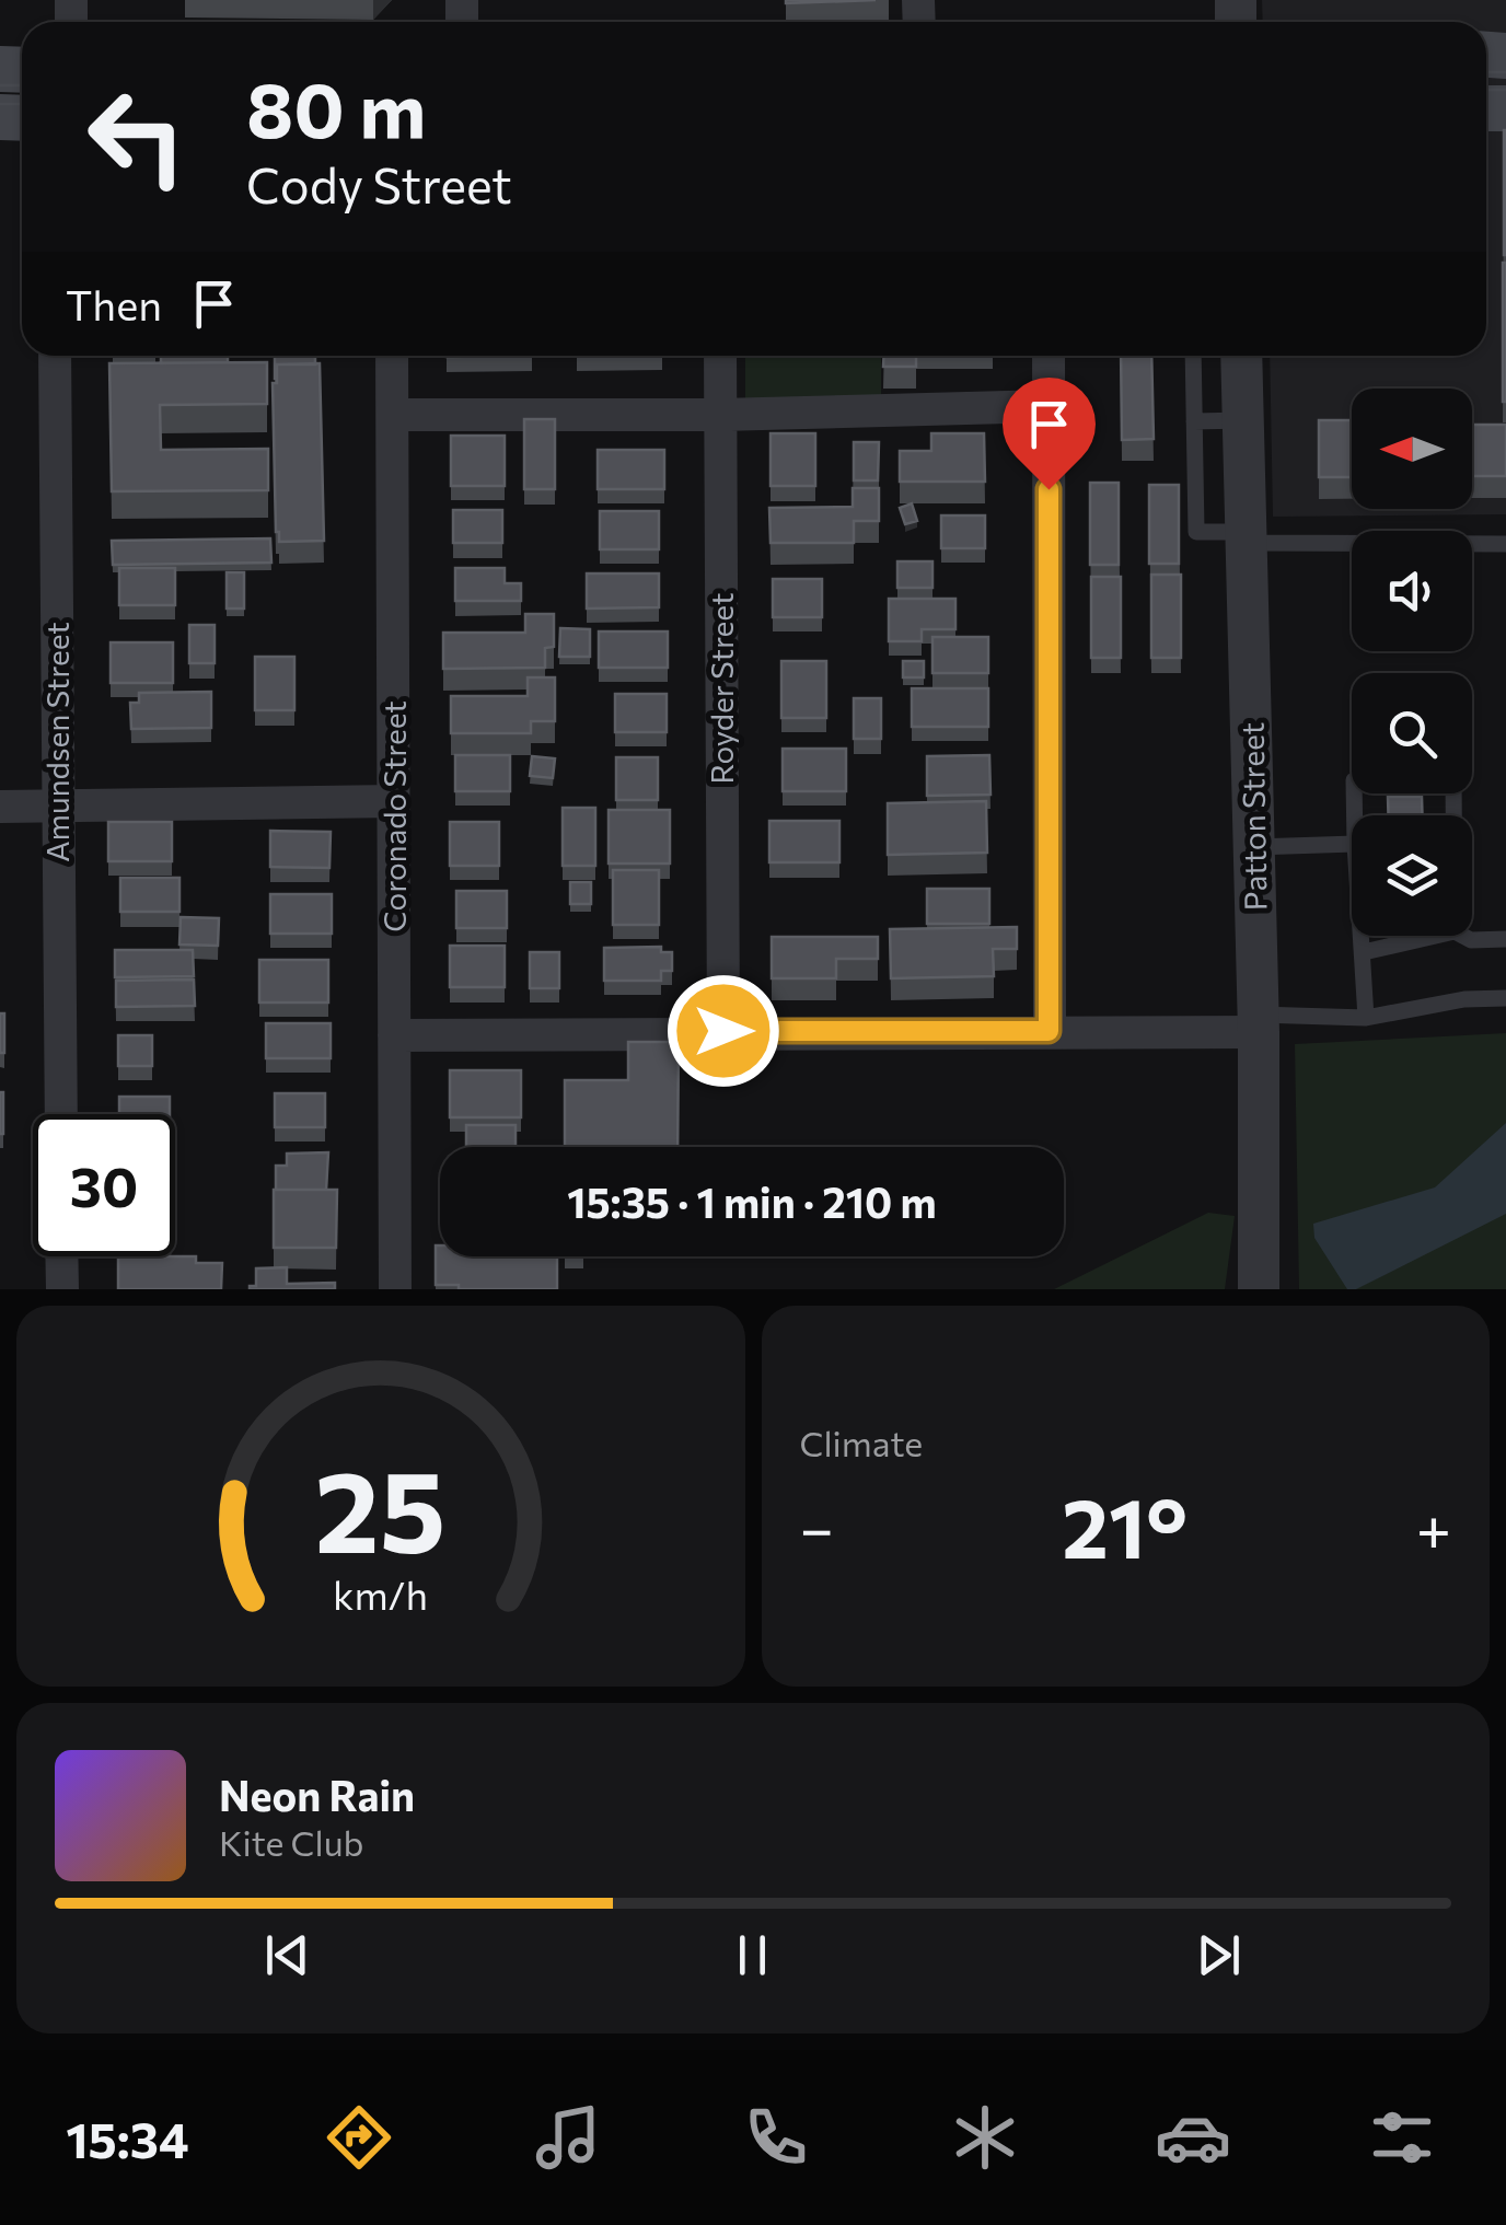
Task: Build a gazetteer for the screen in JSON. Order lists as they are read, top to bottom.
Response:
{
  "streets": {
    "street": [
      "Royder Street",
      "Amundsen Street",
      "Coronado Street",
      "Patton Street"
    ]
  },
  "north": "left",
  "page": {
    "turn": ["80 m", "Cody Street"],
    "then": "Then",
    "limit": "30",
    "trip": "15:35 · 1 min · 210 m",
    "tile": "Climate",
    "heat": ["−", "21°", "+"],
    "song": ["Neon Rain", "Kite Club"],
    "tabs": "15:34",
    "gauge": ["25", "km/h"]
  }
}
